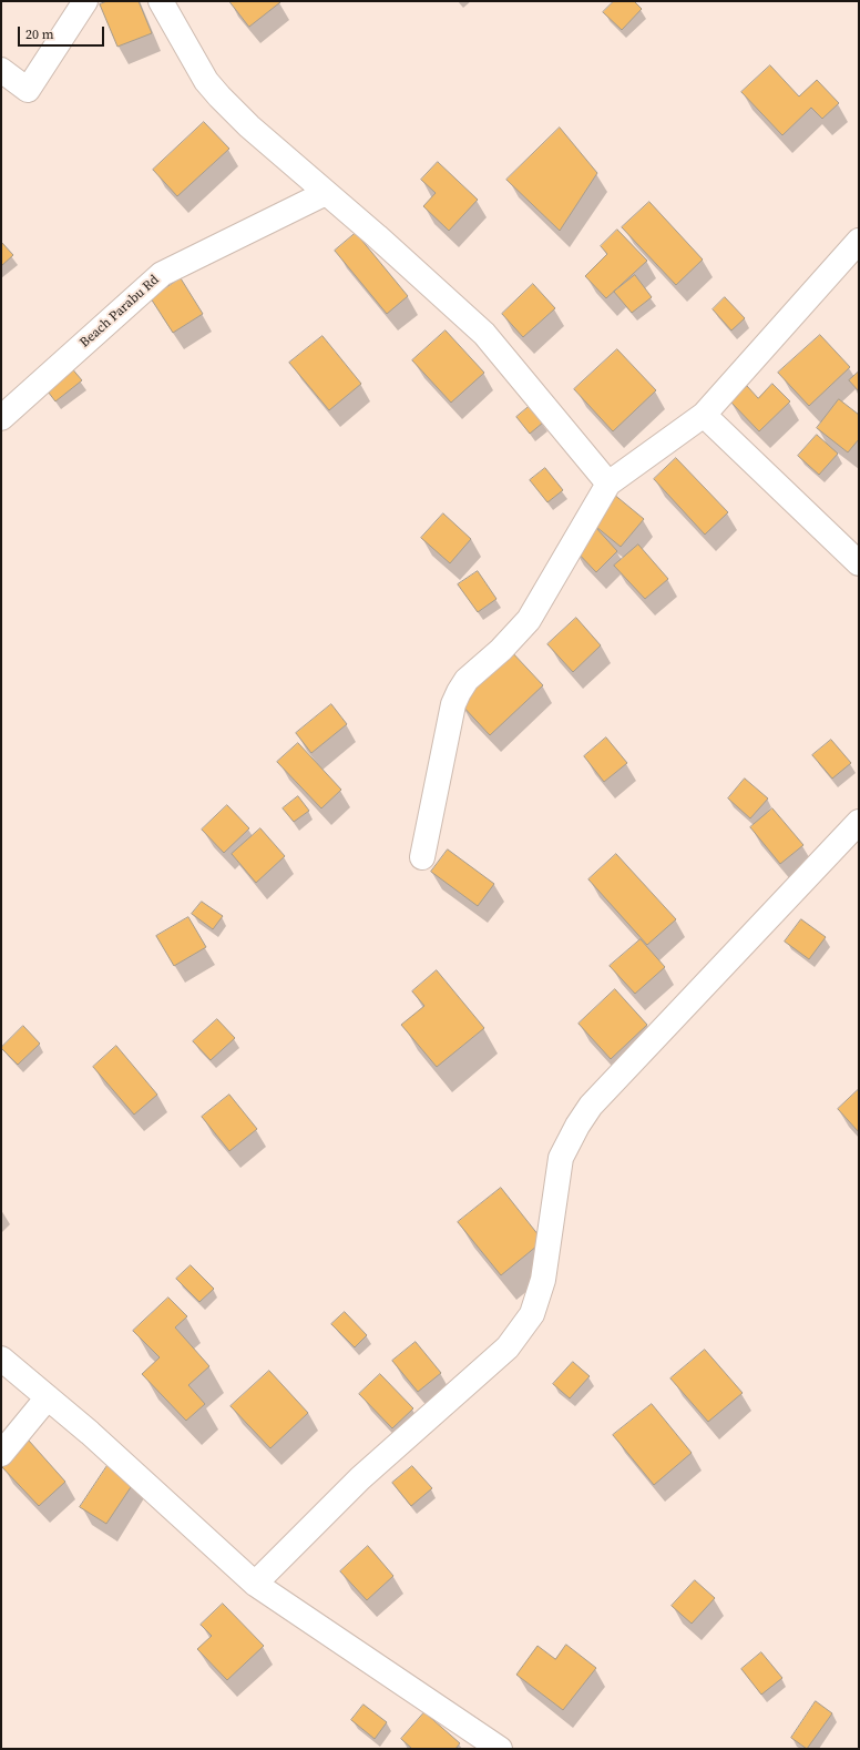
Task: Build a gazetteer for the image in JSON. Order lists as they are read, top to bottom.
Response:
{
  "streets": {
    "street": ["Beach Parabu Rd"]
  },
  "scale_bar": "20 m"
}
